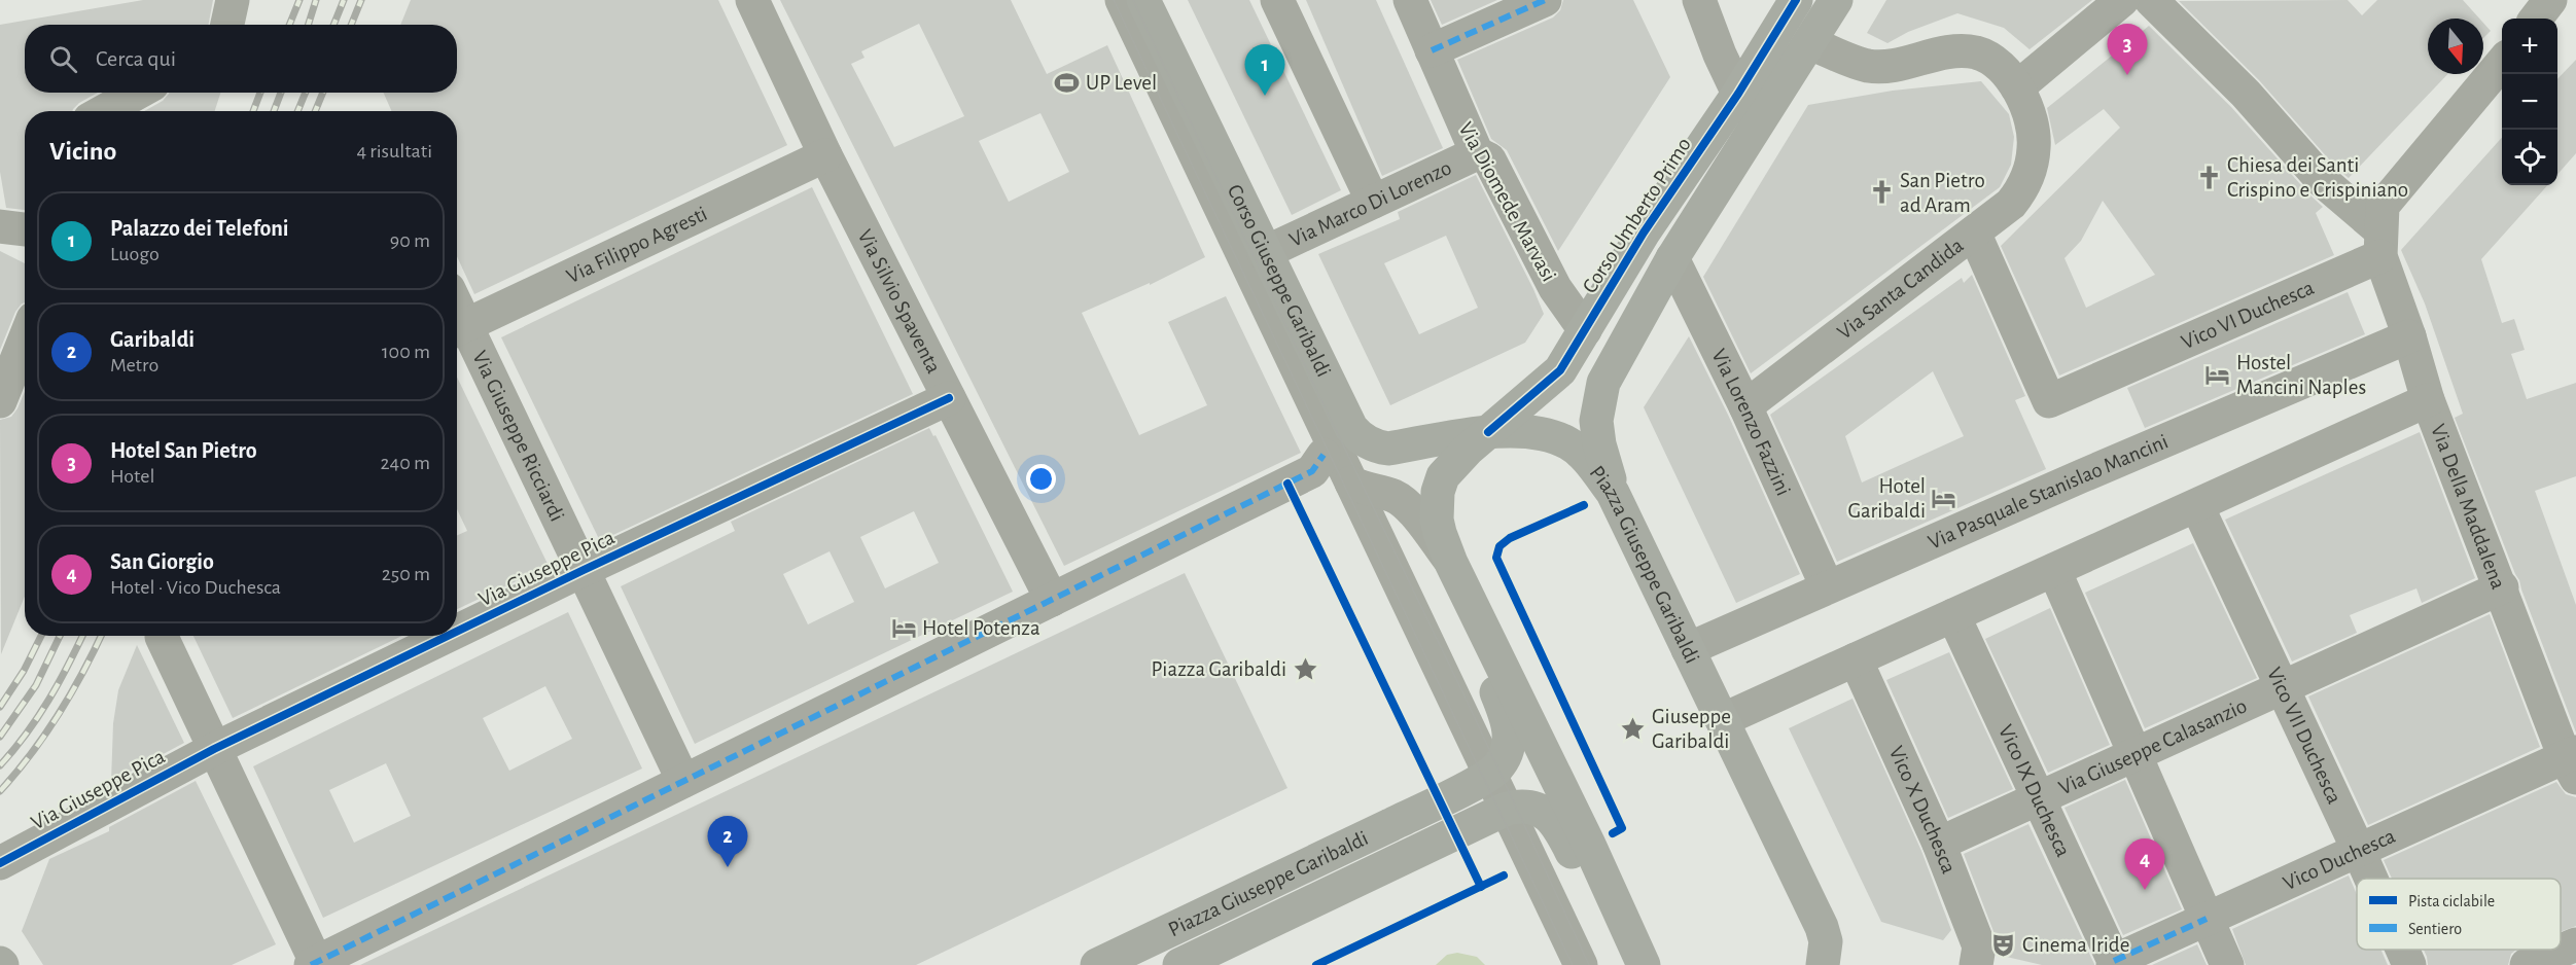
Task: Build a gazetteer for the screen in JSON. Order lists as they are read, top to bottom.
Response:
{
  "streets": {
    "main road": ["Corso Umberto Primo", "Corso Giuseppe Garibaldi", "Piazza Giuseppe Garibaldi"],
    "street": [
      "Via Diomede Marvasi",
      "Via Marco Di Lorenzo",
      "Via Filippo Agresti",
      "Via Santa Candida",
      "Via Silvio Spaventa",
      "Vico VI Duchesca",
      "Via Lorenzo Fazzini",
      "Via Giuseppe Ricciardi",
      "Via Pasquale Stanislao Mancini",
      "Via Della Maddalena",
      "Via Giuseppe Pica",
      "Vico VII Duchesca",
      "Via Giuseppe Calasanzio",
      "Vico IX Duchesca",
      "Vico X Duchesca",
      "Vico Duchesca"
    ]
  },
  "crossings": [
    ["Via Diomede Marvasi", "Via Marco Di Lorenzo"],
    ["Via Diomede Marvasi", "Corso Umberto Primo"],
    ["Via Marco Di Lorenzo", "Corso Giuseppe Garibaldi"],
    ["Corso Umberto Primo", "Corso Giuseppe Garibaldi"],
    ["Corso Umberto Primo", "Piazza Giuseppe Garibaldi"],
    ["Via Filippo Agresti", "Via Silvio Spaventa"],
    ["Via Filippo Agresti", "Via Giuseppe Ricciardi"],
    ["Corso Giuseppe Garibaldi", "Piazza Giuseppe Garibaldi"],
    ["Via Santa Candida", "Vico VI Duchesca"],
    ["Via Santa Candida", "Via Lorenzo Fazzini"],
    ["Via Silvio Spaventa", "Via Giuseppe Pica"],
    ["Vico VI Duchesca", "Via Della Maddalena"],
    ["Via Lorenzo Fazzini", "Via Pasquale Stanislao Mancini"],
    ["Via Giuseppe Ricciardi", "Via Giuseppe Pica"],
    ["Via Pasquale Stanislao Mancini", "Via Della Maddalena"],
    ["Via Pasquale Stanislao Mancini", "Piazza Giuseppe Garibaldi"],
    ["Via Della Maddalena", "Via Giuseppe Calasanzio"],
    ["Via Della Maddalena", "Vico Duchesca"],
    ["Vico VII Duchesca", "Via Giuseppe Calasanzio"],
    ["Vico VII Duchesca", "Vico Duchesca"],
    ["Via Giuseppe Calasanzio", "Vico IX Duchesca"],
    ["Via Giuseppe Calasanzio", "Vico X Duchesca"],
    ["Vico IX Duchesca", "Vico Duchesca"]
  ],
  "places": {
    "sports": ["UP Level"],
    "church": ["Chiesa dei Santi Crispino e Crispiniano", "San Pietro ad Aram"],
    "hotel": ["Hostel Mancini Naples", "Hotel Garibaldi", "Hotel Potenza"],
    "place": ["Piazza Garibaldi", "Giuseppe Garibaldi"],
    "theatre": ["Cinema Iride"]
  },
  "legend": ["Pista ciclabile", "Sentiero"],
  "north": "bottom",
  "page": {
    "map_buttons": ["+", "−"],
    "pins": [
      "3",
      "1",
      "2",
      "4"
    ],
    "search": "Cerca qui",
    "heading": ["Vicino", "4 risultati"],
    "list": [
      {
        "mark": "1",
        "name": "Palazzo dei Telefoni",
        "note": "Luogo",
        "value": "90 m"
      },
      {
        "mark": "2",
        "name": "Garibaldi",
        "note": "Metro",
        "value": "100 m"
      },
      {
        "mark": "3",
        "name": "Hotel San Pietro",
        "note": "Hotel",
        "value": "240 m"
      },
      {
        "mark": "4",
        "name": "San Giorgio",
        "note": "Hotel · Vico Duchesca",
        "value": "250 m"
      }
    ]
  }
}
